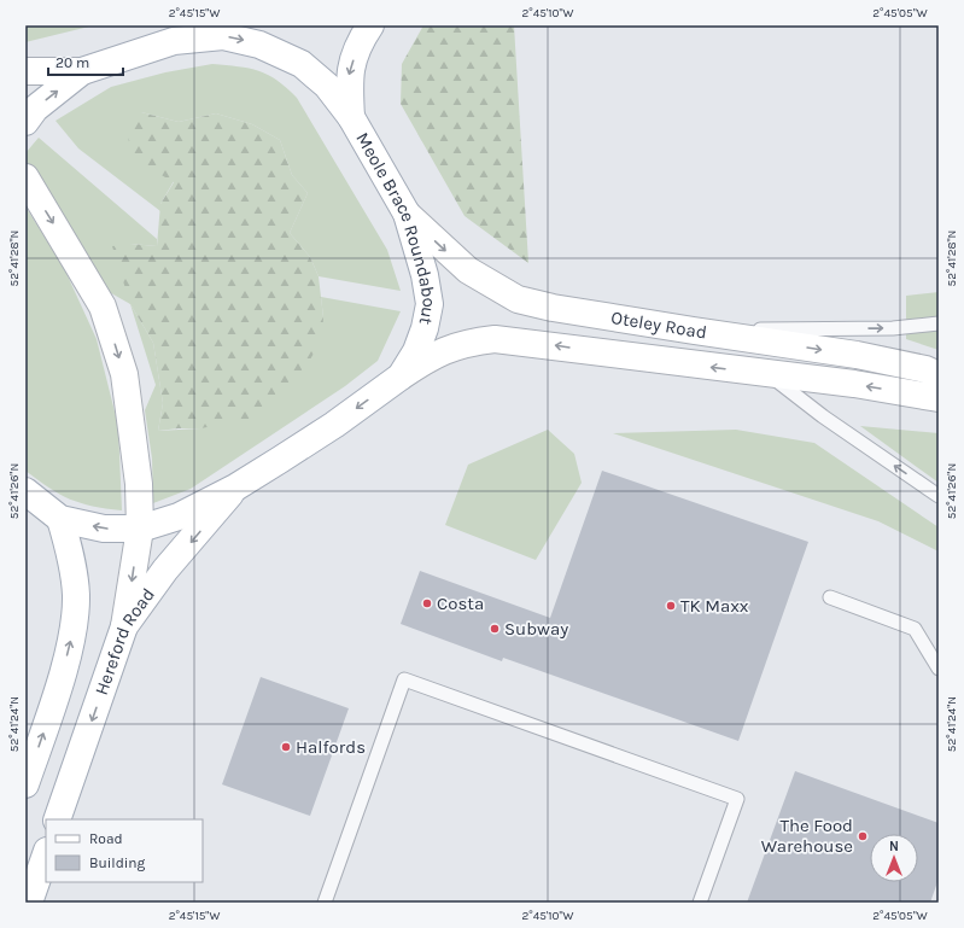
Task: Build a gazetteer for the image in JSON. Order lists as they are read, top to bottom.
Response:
{
  "streets": {
    "main road": ["Meole Brace Roundabout", "Oteley Road", "Hereford Road"]
  },
  "crossings": [
    ["Meole Brace Roundabout", "Oteley Road"],
    ["Meole Brace Roundabout", "Hereford Road"]
  ],
  "places": [
    "Costa",
    "TK Maxx",
    "Subway",
    "Halfords",
    "The Food Warehouse"
  ],
  "legend": ["Road", "Building"],
  "scale_bar": "20 m",
  "north": "top",
  "coordinates": [
    "2°45'15\"W",
    "2°45'10\"W",
    "2°45'05\"W",
    "52°41'28\"N",
    "52°41'26\"N",
    "52°41'24\"N"
  ]
}
